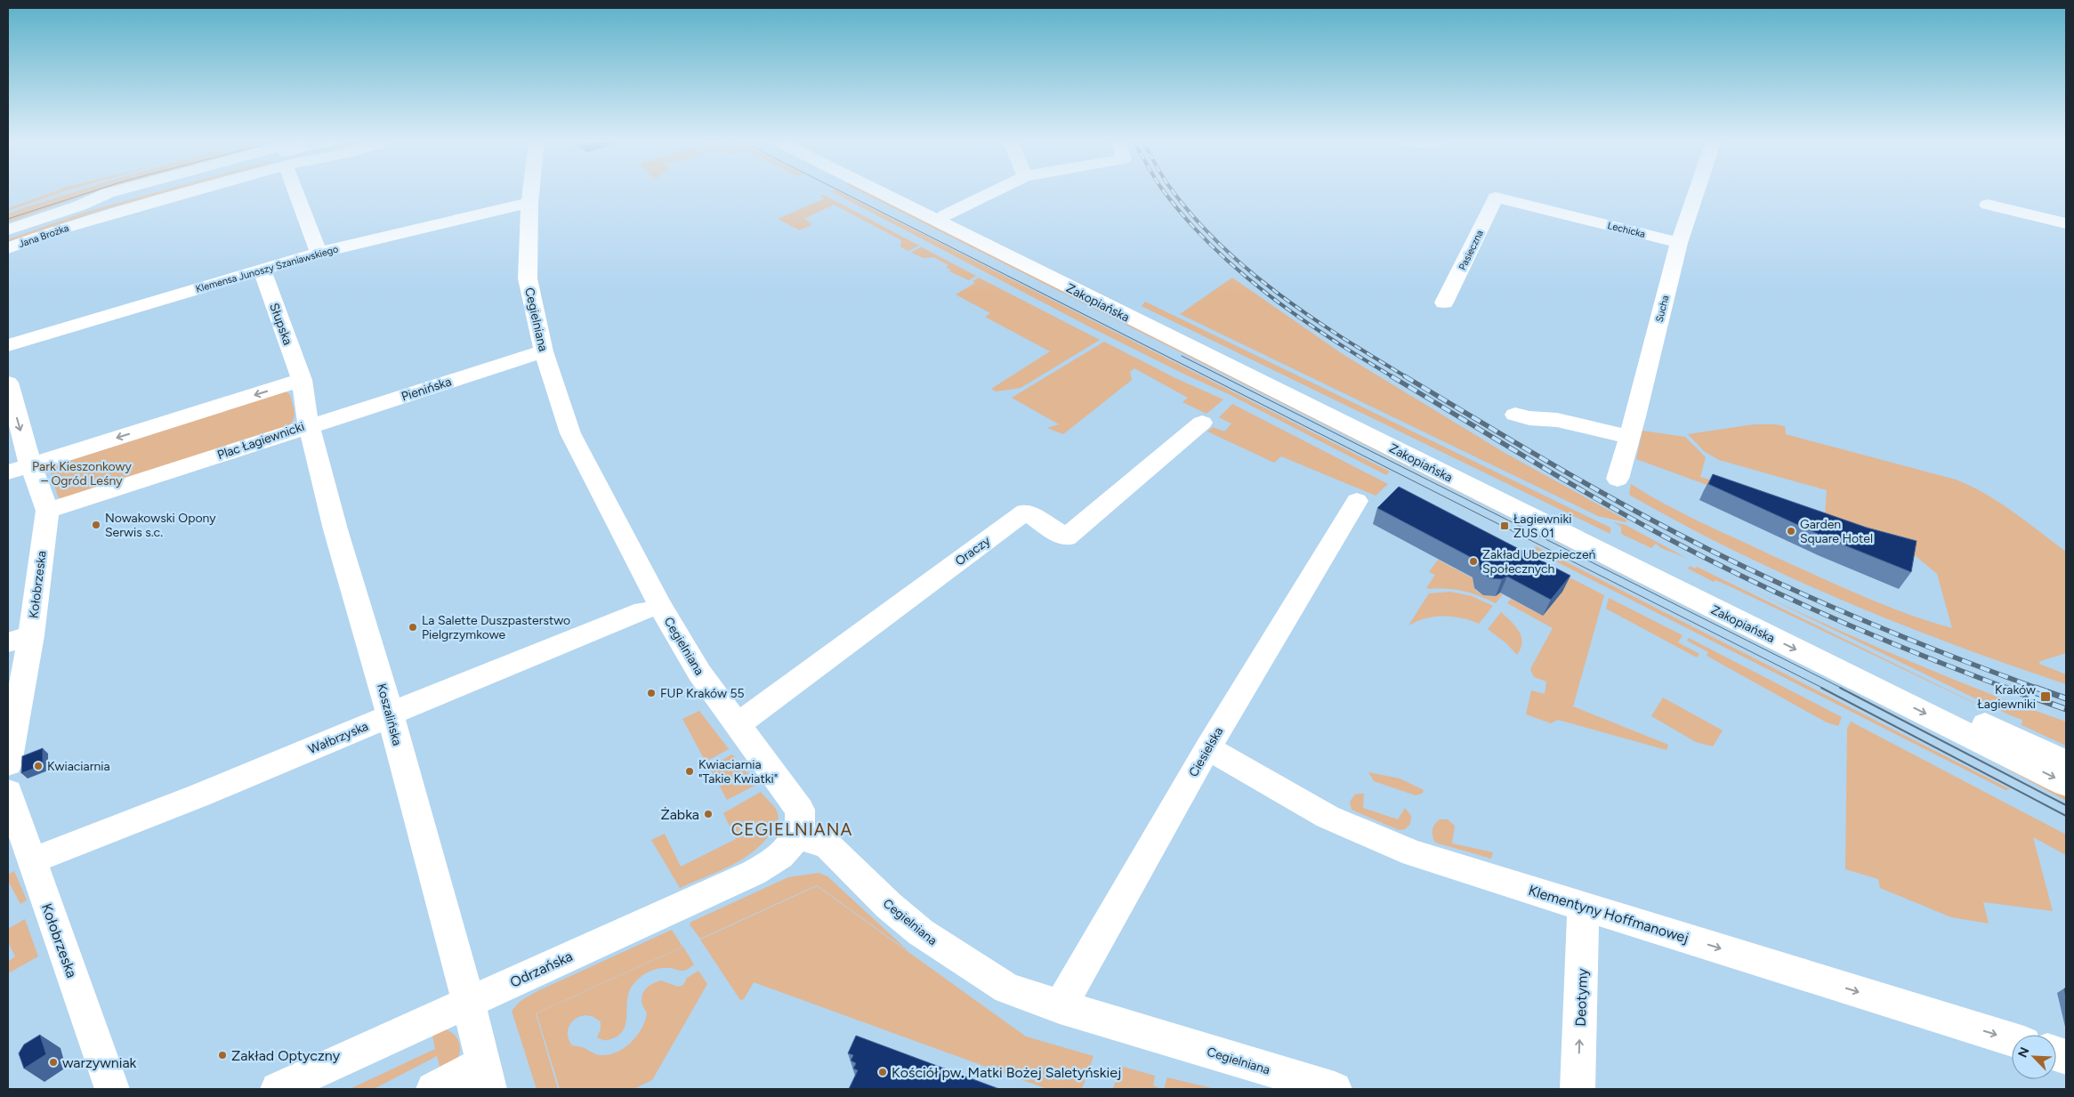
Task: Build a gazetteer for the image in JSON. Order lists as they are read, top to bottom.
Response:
{
  "streets": {
    "street": [
      "Lechicka",
      "Jana Brożka",
      "Pasieczna",
      "Klemensa Junoszy Szaniawskiego",
      "Zakopiańska",
      "Sucha",
      "Cegielniana",
      "Słupska",
      "Pienińska",
      "Plac Łagiewnicki",
      "Oraczy",
      "Kołobrzeska",
      "Koszalińska",
      "Wałbrzyska",
      "Ciesielska",
      "Klementyny Hoffmanowej",
      "Odrzańska",
      "Deotymy"
    ]
  },
  "crossings": [
    ["Lechicka", "Pasieczna"],
    ["Lechicka", "Sucha"],
    ["Klemensa Junoszy Szaniawskiego", "Cegielniana"],
    ["Klemensa Junoszy Szaniawskiego", "Słupska"],
    ["Cegielniana", "Pienińska"],
    ["Cegielniana", "Oraczy"],
    ["Cegielniana", "Ciesielska"],
    ["Cegielniana", "Odrzańska"],
    ["Słupska", "Plac Łagiewnicki"],
    ["Pienińska", "Plac Łagiewnicki"],
    ["Pienińska", "Koszalińska"],
    ["Plac Łagiewnicki", "Kołobrzeska"],
    ["Plac Łagiewnicki", "Koszalińska"],
    ["Kołobrzeska", "Wałbrzyska"],
    ["Koszalińska", "Wałbrzyska"],
    ["Koszalińska", "Odrzańska"],
    ["Ciesielska", "Klementyny Hoffmanowej"],
    ["Klementyny Hoffmanowej", "Deotymy"]
  ],
  "one_way": ["Klementyny Hoffmanowej", "Deotymy"],
  "districts": ["CEGIELNIANA"],
  "parks": ["Park Kieszonkowy – Ogród Leśny"],
  "places": {
    "other": [
      "Nowakowski Opony Serwis s.c.",
      "Garden Square Hotel",
      "Zakład Ubezpieczeń Społecznych",
      "La Salette Duszpasterstwo Pielgrzymkowe",
      "FUP Kraków 55",
      "Kwiaciarnia",
      "Kwiaciarnia \"Takie Kwiatki\"",
      "Żabka",
      "Zakład Optyczny",
      "warzywniak",
      "Kościół pw. Matki Bożej Saletyńskiej"
    ],
    "transit": ["Łagiewniki ZUS 01", "Kraków Łagiewniki"]
  },
  "north": "top left"
}
